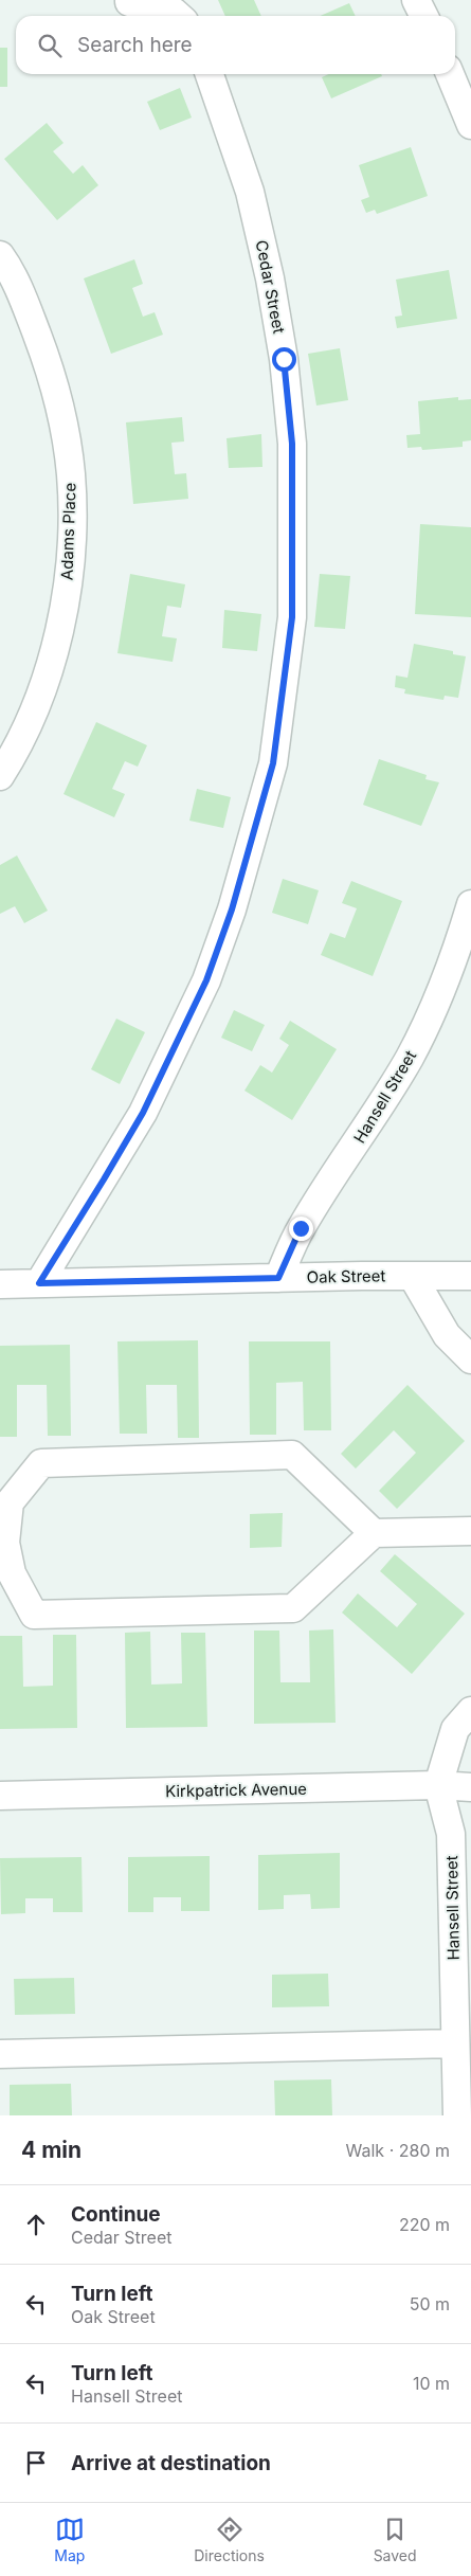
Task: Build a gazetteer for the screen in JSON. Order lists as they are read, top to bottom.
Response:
{
  "streets": {
    "street": [
      "Cedar Street",
      "Adams Place",
      "Hansell Street",
      "Oak Street",
      "Kirkpatrick Avenue"
    ]
  },
  "crossings": [
    ["Cedar Street", "Oak Street"],
    ["Hansell Street", "Oak Street"],
    ["Hansell Street", "Kirkpatrick Avenue"]
  ],
  "page": {
    "search": "Search here",
    "heading": ["4 min", "Walk · 280 m"],
    "list": [
      ["Continue", "Cedar Street", "220 m"],
      ["Turn left", "Oak Street", "50 m"],
      ["Turn left", "Hansell Street", "10 m"],
      "Arrive at destination"
    ],
    "nav": ["Map", "Directions", "Saved"]
  }
}
